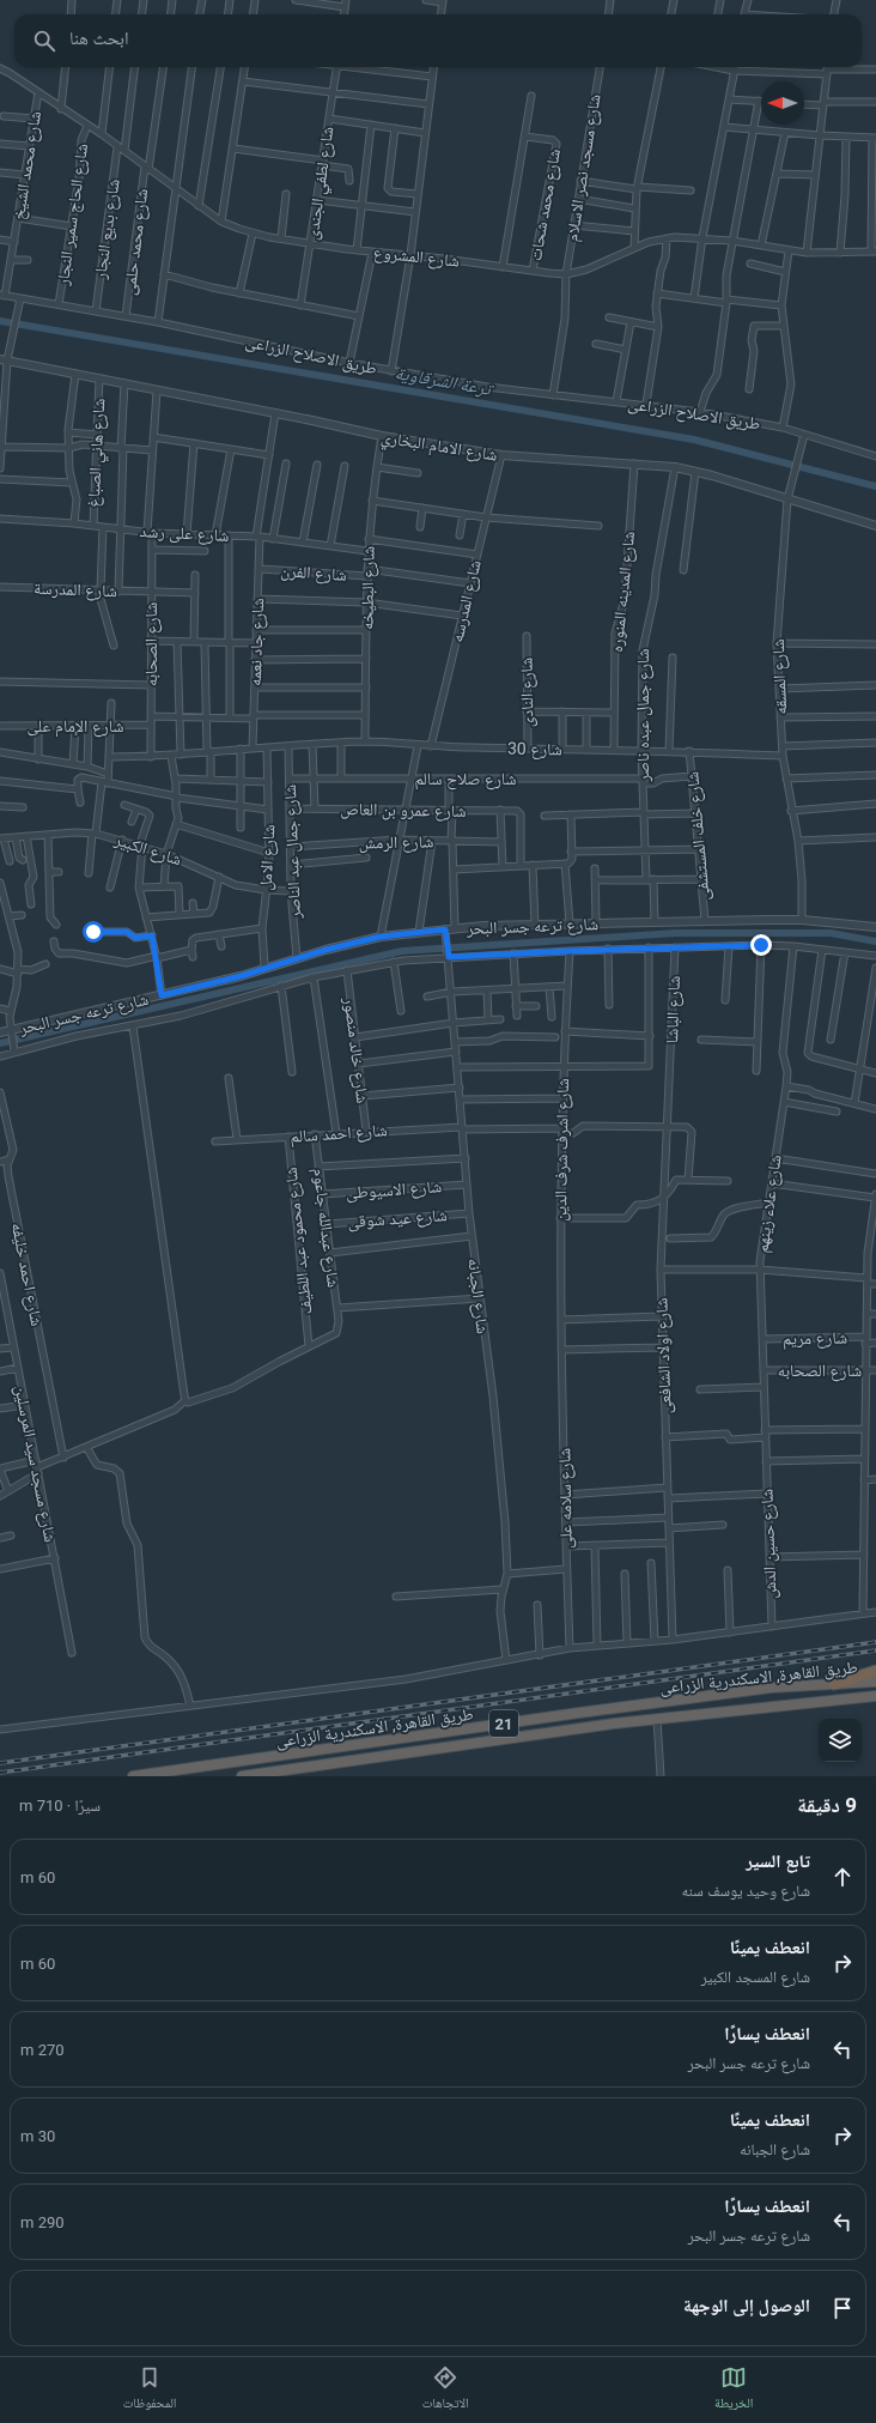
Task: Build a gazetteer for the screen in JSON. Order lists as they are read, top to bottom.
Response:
{
  "streets": {
    "highway": ["طريق القاهرة, الاسكندرية الزراعى", "21"],
    "street": [
      "شارع محمد الشيخ",
      "شارع مسجد نصر الاسلام",
      "شارع لطفي الجندى",
      "شارع محمد شحات",
      "شارع الحاج سمير النجار",
      "شارع بديع النجار",
      "شارع محمد حلمى",
      "شارع المشروع",
      "طريق الاصلاح الزراعى",
      "شارع الامام البخاري",
      "شارع هاني الصباغ",
      "شارع على رشد",
      "شارع الفرن",
      "شارع البطيخه",
      "شارع المدرسة",
      "شارع المدينه المنوره",
      "شارع المدرسه",
      "شارع جاد نعمه",
      "شارع الصحابه",
      "شارع المسقه",
      "شارع النادى",
      "شارع جمال عبده ناصر",
      "شارع الإمام على",
      "شارع 30",
      "شارع صلاح سالم",
      "شارع عمرو بن العاص",
      "شارع خلف المستشفى",
      "شارع الرمش",
      "شارع الكبير",
      "شارع جمال عبد الناصر",
      "شارع الامل",
      "شارع ترعه جسر البحر",
      "شارع الباشا",
      "شارع خالد منصور",
      "شارع احمد سالم",
      "شارع اشرف شرف الدين",
      "شارع الاسيوطى",
      "شارع علاء زينهم",
      "شارع عيد شوقى",
      "شارع عبدالله جاعوم",
      "شارع محمود عبد اللطيف",
      "شارع احمد خليفه",
      "شارع الجبانه",
      "شارع مريم",
      "شارع اولاد الشافعى",
      "شارع مسجد سيد المرسلين",
      "شارع سلامه على",
      "شارع حسين الدش"
    ]
  },
  "crossings": [
    ["شارع محمد الشيخ", "شارع المشروع"],
    ["شارع محمد الشيخ", "طريق الاصلاح الزراعى"],
    ["شارع مسجد نصر الاسلام", "شارع المشروع"],
    ["شارع مسجد نصر الاسلام", "طريق الاصلاح الزراعى"],
    ["شارع لطفي الجندى", "شارع المشروع"],
    ["شارع محمد شحات", "شارع المشروع"],
    ["شارع الحاج سمير النجار", "شارع المشروع"],
    ["شارع الحاج سمير النجار", "طريق الاصلاح الزراعى"],
    ["شارع بديع النجار", "شارع المشروع"],
    ["شارع بديع النجار", "طريق الاصلاح الزراعى"],
    ["شارع محمد حلمى", "شارع المشروع"],
    ["شارع محمد حلمى", "طريق الاصلاح الزراعى"],
    ["طريق الاصلاح الزراعى", "شارع المسقه"],
    ["شارع الامام البخاري", "شارع هاني الصباغ"],
    ["شارع الامام البخاري", "شارع البطيخه"],
    ["شارع الامام البخاري", "شارع المدينه المنوره"],
    ["شارع الامام البخاري", "شارع المدرسه"],
    ["شارع الامام البخاري", "شارع جاد نعمه"],
    ["شارع الامام البخاري", "شارع الصحابه"],
    ["شارع الامام البخاري", "شارع المسقه"],
    ["شارع الامام البخاري", "شارع جمال عبده ناصر"],
    ["شارع هاني الصباغ", "شارع على رشد"],
    ["شارع على رشد", "شارع البطيخه"],
    ["شارع على رشد", "شارع جاد نعمه"],
    ["شارع على رشد", "شارع الصحابه"],
    ["شارع الفرن", "شارع البطيخه"],
    ["شارع الفرن", "شارع المدرسه"],
    ["شارع الفرن", "شارع جاد نعمه"],
    ["شارع البطيخه", "شارع 30"],
    ["شارع المدرسة", "شارع الصحابه"],
    ["شارع المدينه المنوره", "شارع 30"],
    ["شارع المدرسه", "شارع 30"],
    ["شارع الصحابه", "شارع الإمام على"],
    ["شارع الصحابه", "شارع علاء زينهم"],
    ["شارع المسقه", "شارع 30"],
    ["شارع المسقه", "شارع ترعه جسر البحر"],
    ["شارع النادى", "شارع 30"],
    ["شارع جمال عبده ناصر", "شارع 30"],
    ["شارع جمال عبده ناصر", "شارع صلاح سالم"],
    ["شارع جمال عبده ناصر", "شارع ترعه جسر البحر"],
    ["شارع 30", "شارع خلف المستشفى"],
    ["شارع 30", "شارع جمال عبد الناصر"],
    ["شارع صلاح سالم", "شارع خلف المستشفى"],
    ["شارع صلاح سالم", "شارع جمال عبد الناصر"],
    ["شارع عمرو بن العاص", "شارع جمال عبد الناصر"],
    ["شارع خلف المستشفى", "شارع ترعه جسر البحر"],
    ["شارع الرمش", "شارع جمال عبد الناصر"],
    ["شارع الكبير", "شارع جمال عبد الناصر"],
    ["شارع الكبير", "شارع الامل"],
    ["شارع جمال عبد الناصر", "شارع ترعه جسر البحر"],
    ["شارع الامل", "شارع ترعه جسر البحر"],
    ["شارع ترعه جسر البحر", "شارع الباشا"],
    ["شارع ترعه جسر البحر", "شارع خالد منصور"],
    ["شارع ترعه جسر البحر", "شارع اشرف شرف الدين"],
    ["شارع ترعه جسر البحر", "شارع علاء زينهم"],
    ["شارع ترعه جسر البحر", "شارع الجبانه"],
    ["شارع الباشا", "شارع اولاد الشافعى"],
    ["شارع خالد منصور", "شارع احمد سالم"],
    ["شارع احمد سالم", "شارع اشرف شرف الدين"],
    ["شارع احمد سالم", "شارع عبدالله جاعوم"],
    ["شارع احمد سالم", "شارع محمود عبد اللطيف"],
    ["شارع احمد سالم", "شارع الجبانه"],
    ["شارع اشرف شرف الدين", "شارع سلامه على"],
    ["شارع الاسيوطى", "شارع عبدالله جاعوم"],
    ["شارع الاسيوطى", "شارع الجبانه"],
    ["شارع علاء زينهم", "شارع مريم"],
    ["شارع علاء زينهم", "شارع حسين الدش"],
    ["شارع عيد شوقى", "شارع عبدالله جاعوم"],
    ["شارع عيد شوقى", "شارع الجبانه"],
    ["شارع عبدالله جاعوم", "شارع محمود عبد اللطيف"]
  ],
  "water": ["ترعة الشرقاوية"],
  "north": "left",
  "page": {
    "search": "ابحث هنا",
    "heading": ["9 دقيقة", "سيرًا · 710 m"],
    "list": [
      ["تابع السير", "شارع وحيد يوسف سنه", "60 m"],
      ["انعطف يمينًا", "شارع المسجد الكبير", "60 m"],
      ["انعطف يسارًا", "شارع ترعه جسر البحر", "270 m"],
      ["انعطف يمينًا", "شارع الجبانه", "30 m"],
      ["انعطف يسارًا", "شارع ترعه جسر البحر", "290 m"],
      "الوصول إلى الوجهة"
    ],
    "nav": ["الخريطة", "الاتجاهات", "المحفوظات"]
  }
}
